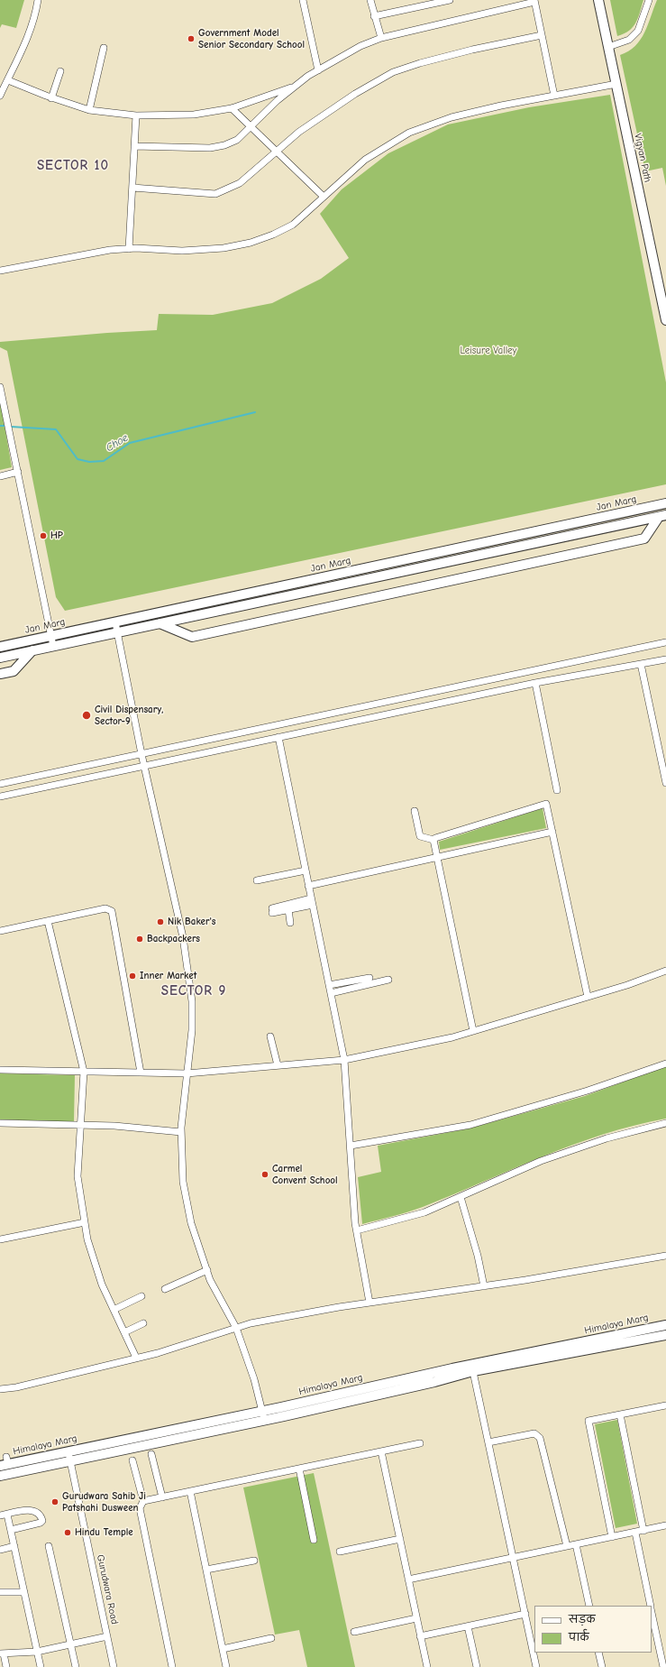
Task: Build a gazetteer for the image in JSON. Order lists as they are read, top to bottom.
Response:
{
  "streets": {
    "main road": ["Vigyan Path", "Jan Marg", "Himalaya Marg"],
    "street": ["Gurudwara Road"]
  },
  "crossings": [
    ["Himalaya Marg", "Gurudwara Road"]
  ],
  "districts": ["SECTOR 10", "SECTOR 9"],
  "water": ["Choe"],
  "parks": ["Leisure Valley"],
  "places": [
    "Government Model Senior Secondary School",
    "HP",
    "Civil Dispensary, Sector-9",
    "Nik Baker's",
    "Backpackers",
    "Inner Market",
    "Carmel Convent School",
    "Gurudwara Sahib Ji Patshahi Dusween",
    "Hindu Temple"
  ],
  "legend": ["सड़क", "पार्क"]
}
